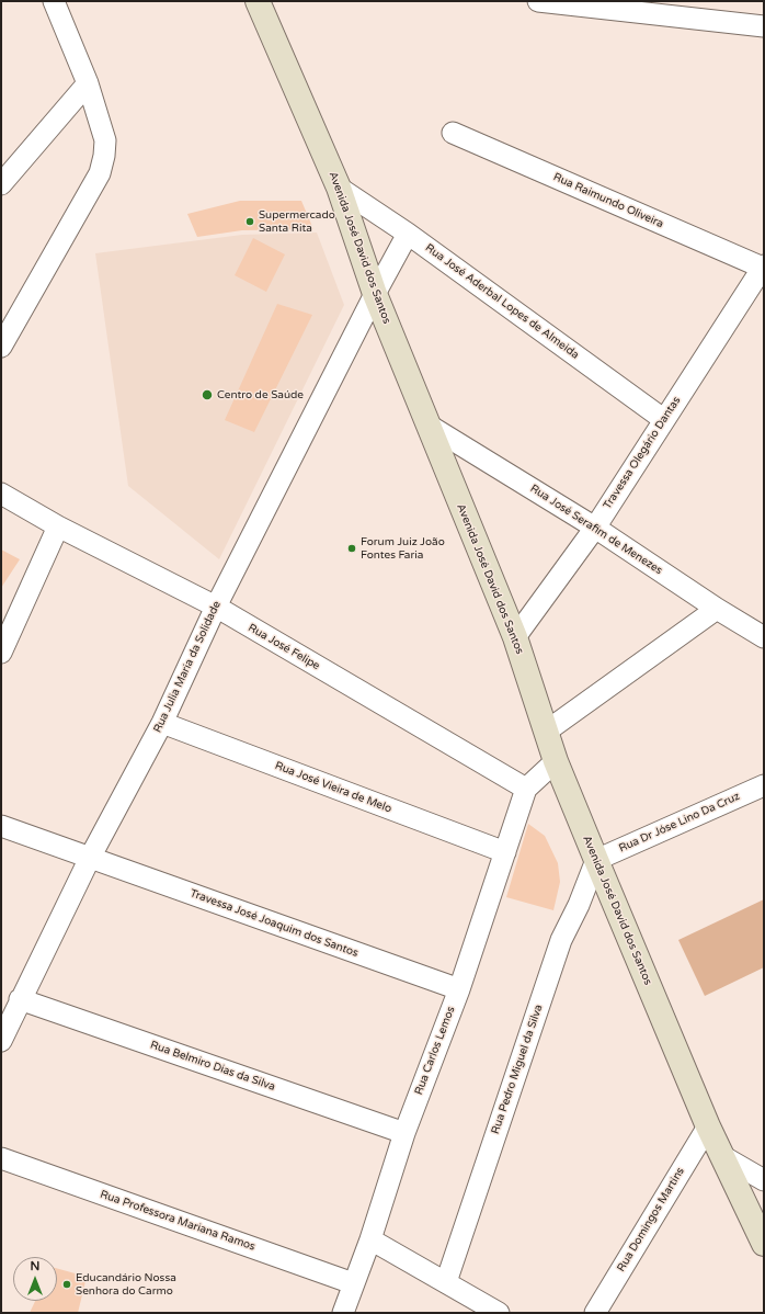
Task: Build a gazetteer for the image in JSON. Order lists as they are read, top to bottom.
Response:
{
  "streets": {
    "main road": ["Avenida José David dos Santos"],
    "street": [
      "Rua Raimundo Oliveira",
      "Rua José Aderbal Lopes de Almeida",
      "Travessa Olegário Dantas",
      "Rua José Serafim de Menezes",
      "Rua José Felipe",
      "Rua Julia Maria da Solidade",
      "Rua José Vieira de Melo",
      "Rua Dr Jóse Lino Da Cruz",
      "Travessa José Joaquim dos Santos",
      "Rua Carlos Lemos",
      "Rua Belmiro Dias da Silva",
      "Rua Pedro Miguel da Silva",
      "Rua Domingos Martins",
      "Rua Professora Mariana Ramos"
    ]
  },
  "crossings": [
    ["Rua Raimundo Oliveira", "Travessa Olegário Dantas"],
    ["Avenida José David dos Santos", "Rua José Aderbal Lopes de Almeida"],
    ["Avenida José David dos Santos", "Travessa Olegário Dantas"],
    ["Avenida José David dos Santos", "Rua José Serafim de Menezes"],
    ["Avenida José David dos Santos", "Rua Julia Maria da Solidade"],
    ["Avenida José David dos Santos", "Rua Dr Jóse Lino Da Cruz"],
    ["Avenida José David dos Santos", "Rua Pedro Miguel da Silva"],
    ["Avenida José David dos Santos", "Rua Domingos Martins"],
    ["Rua José Aderbal Lopes de Almeida", "Travessa Olegário Dantas"],
    ["Rua José Aderbal Lopes de Almeida", "Rua Julia Maria da Solidade"],
    ["Travessa Olegário Dantas", "Rua José Serafim de Menezes"],
    ["Rua José Felipe", "Rua Julia Maria da Solidade"],
    ["Rua José Felipe", "Rua Carlos Lemos"],
    ["Rua Julia Maria da Solidade", "Rua José Vieira de Melo"],
    ["Rua Julia Maria da Solidade", "Travessa José Joaquim dos Santos"],
    ["Rua Julia Maria da Solidade", "Rua Belmiro Dias da Silva"],
    ["Rua José Vieira de Melo", "Rua Carlos Lemos"],
    ["Rua Dr Jóse Lino Da Cruz", "Rua Pedro Miguel da Silva"],
    ["Travessa José Joaquim dos Santos", "Rua Carlos Lemos"],
    ["Rua Carlos Lemos", "Rua Belmiro Dias da Silva"],
    ["Rua Carlos Lemos", "Rua Professora Mariana Ramos"]
  ],
  "places": [
    "Supermercado Santa Rita",
    "Centro de Saúde",
    "Forum Juiz João Fontes Faria",
    "Educandário Nossa Senhora do Carmo"
  ],
  "north": "top"
}
